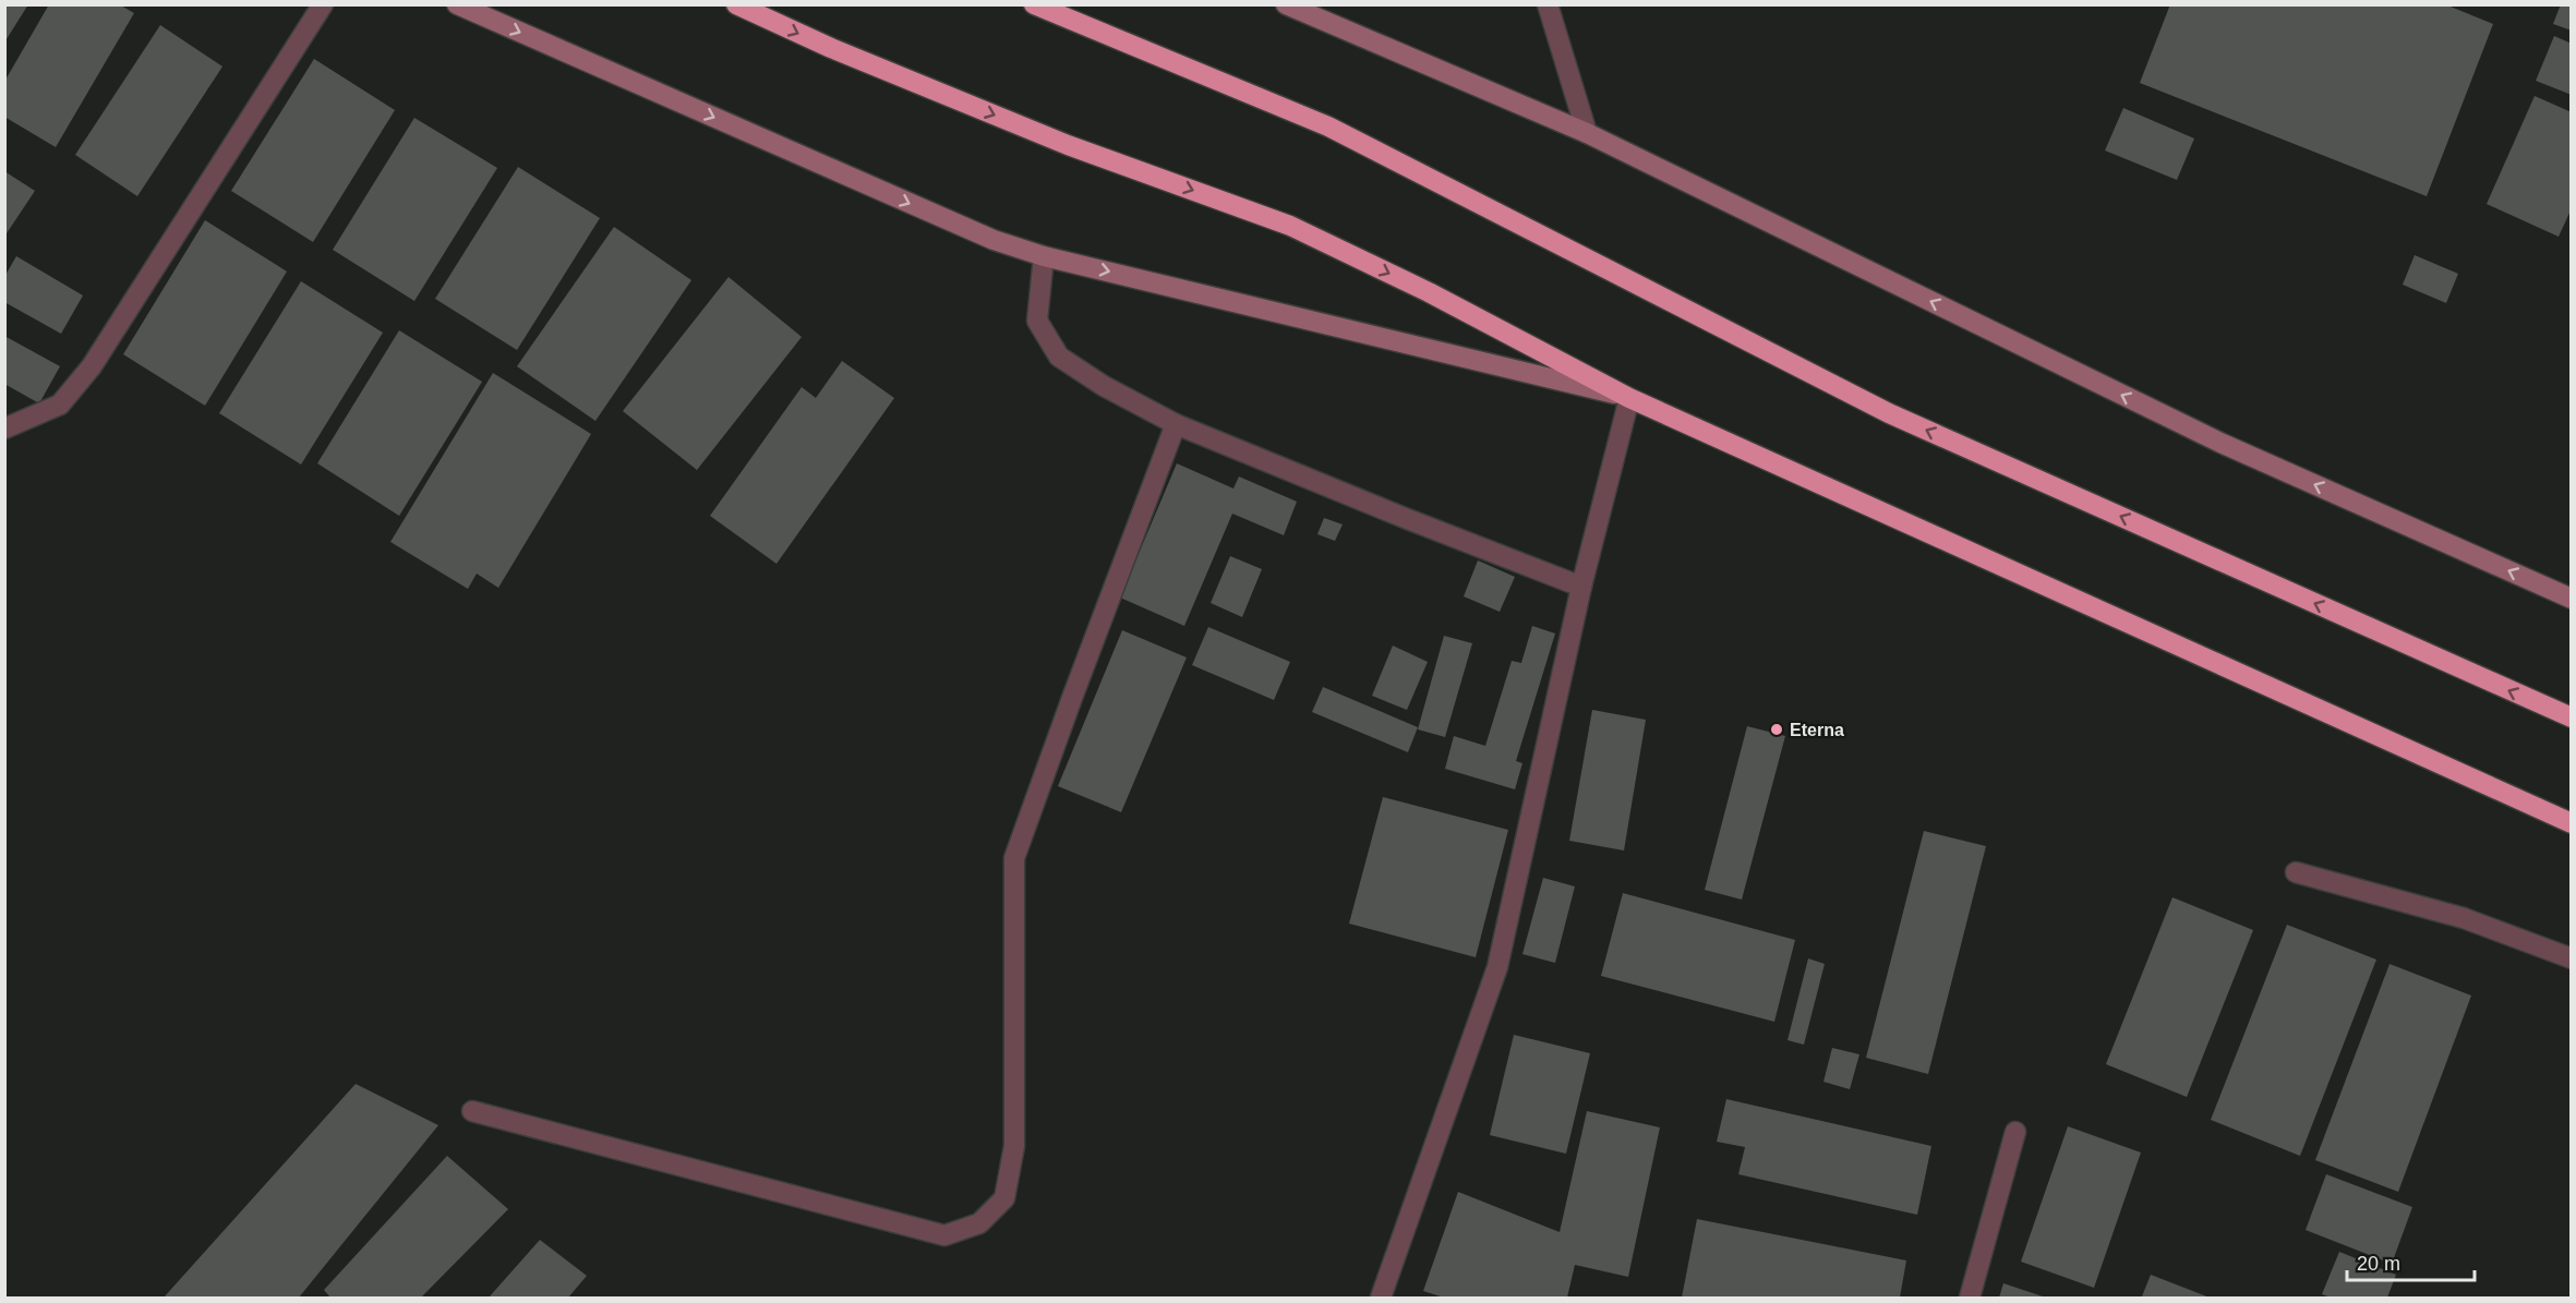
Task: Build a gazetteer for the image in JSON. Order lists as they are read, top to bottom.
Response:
{
  "places": ["Eterna"],
  "scale_bar": "20 m"
}
